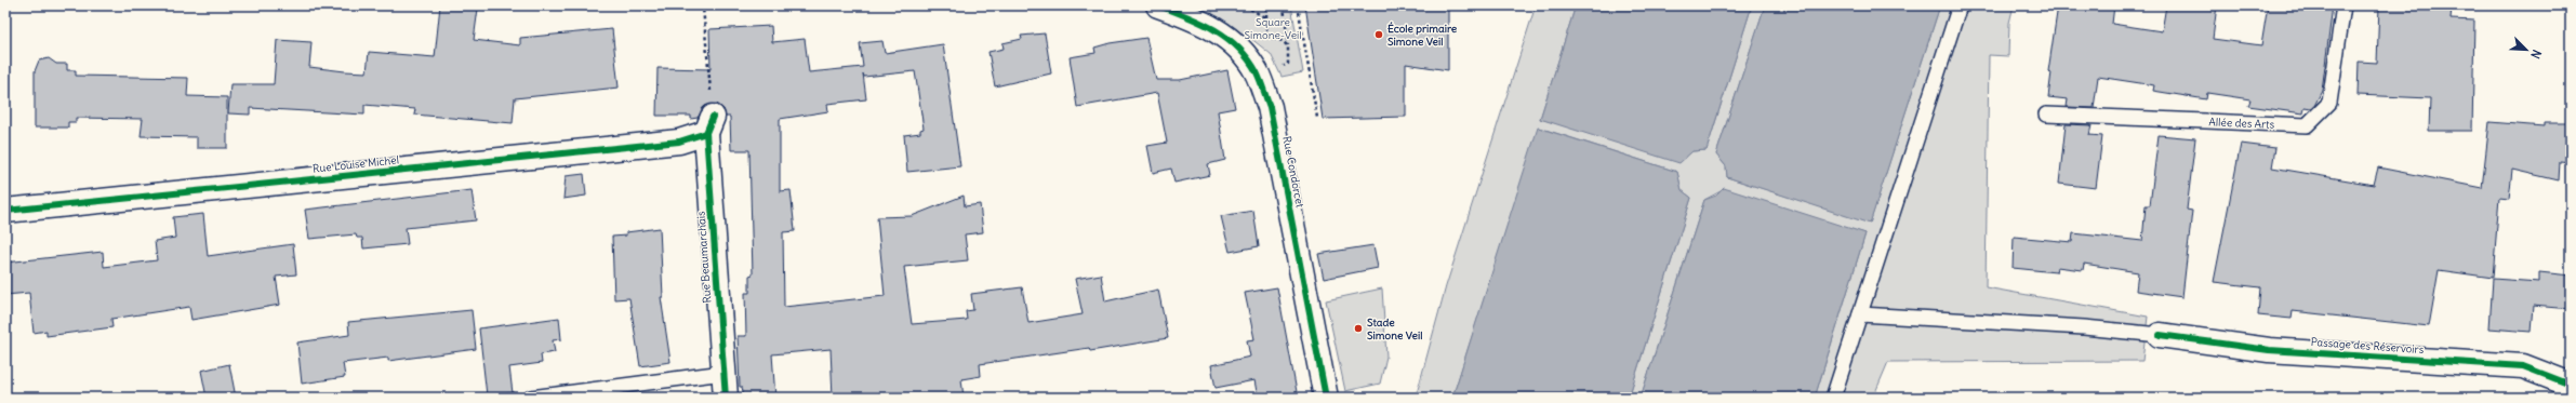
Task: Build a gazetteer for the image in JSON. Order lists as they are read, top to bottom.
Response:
{
  "streets": {
    "street": [
      "Rue Louise Michel",
      "Rue Condorcet",
      "Rue Beaumarchais",
      "Passage des Réservoirs"
    ],
    "lane": ["Allée des Arts"]
  },
  "crossings": [
    ["Rue Louise Michel", "Rue Beaumarchais"]
  ],
  "parks": ["Square Simone-Veil"],
  "places": ["École primaire Simone Veil", "Stade Simone Veil"],
  "north": "bottom right"
}
